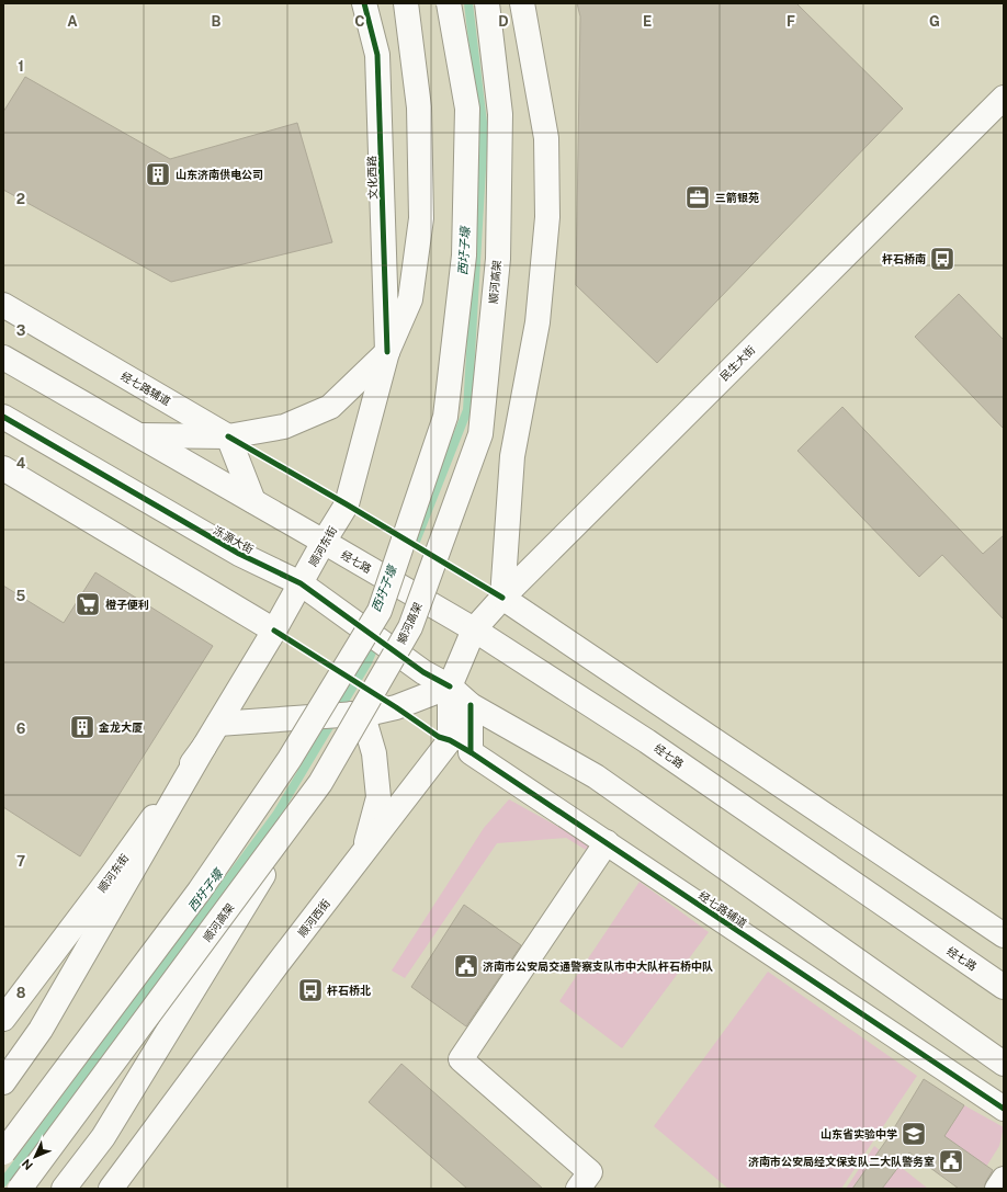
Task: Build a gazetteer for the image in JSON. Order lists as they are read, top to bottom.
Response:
{
  "streets": {
    "main road": [
      "文化西路",
      "顺河高架",
      "民生大街",
      "经七路辅道",
      "泺源大街",
      "顺河东街",
      "经七路",
      "顺河西街"
    ]
  },
  "crossings": [
    ["文化西路", "顺河东街"],
    ["民生大街", "经七路"],
    ["民生大街", "顺河西街"],
    ["泺源大街", "顺河东街"],
    ["泺源大街", "顺河西街"],
    ["顺河东街", "经七路"],
    ["经七路", "顺河西街"]
  ],
  "water": ["西圩子壕"],
  "places": {
    "building": ["山东济南供电公司", "金龙大厦"],
    "office": ["三箭银苑"],
    "bus stop": ["杆石桥南", "杆石桥北"],
    "supermarket": ["橙子便利"],
    "public building": ["济南市公安局交通警察支队市中大队杆石桥中队", "济南市公安局经文保支队二大队警务室"],
    "school or university": ["山东省实验中学"]
  },
  "north": "bottom left",
  "grid": {
    "columns": [
      "A",
      "B",
      "C",
      "D",
      "E",
      "F",
      "G"
    ],
    "rows": [
      "1",
      "2",
      "3",
      "4",
      "5",
      "6",
      "7",
      "8"
    ]
  }
}
